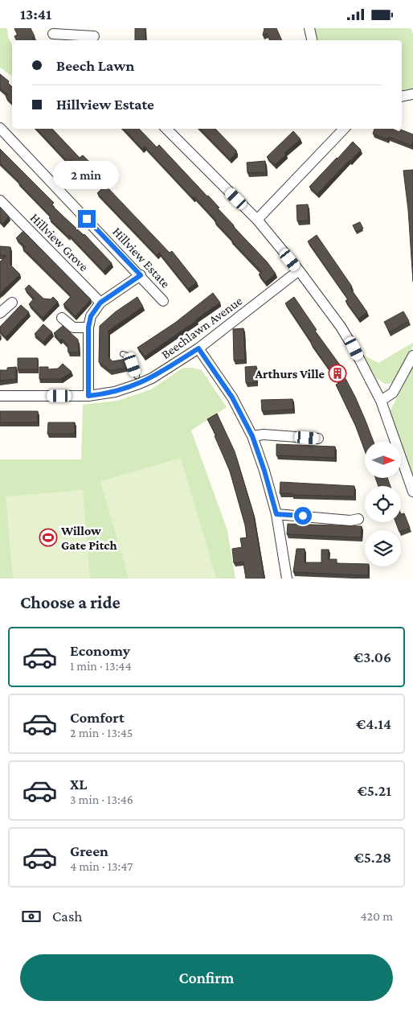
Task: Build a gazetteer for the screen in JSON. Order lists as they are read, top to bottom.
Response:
{
  "streets": {
    "street": ["Hillview Grove", "Hillview Estate", "Beechlawn Avenue"]
  },
  "places": {
    "building": ["Arthurs Ville"],
    "sports": ["Willow Gate Pitch"]
  },
  "north": "right",
  "page": {
    "status": "13:41",
    "banner": ["Beech Lawn", "Hillview Estate"],
    "bubble": "2 min",
    "heading": "Choose a ride",
    "list": [
      {
        "name": "Economy",
        "note": "1 min · 13:44",
        "value": "€3.06"
      },
      {
        "name": "Comfort",
        "note": "2 min · 13:45",
        "value": "€4.14"
      },
      {
        "name": "XL",
        "note": "3 min · 13:46",
        "value": "€5.21"
      },
      {
        "name": "Green",
        "note": "4 min · 13:47",
        "value": "€5.28"
      }
    ],
    "pay": ["Cash", "420 m"],
    "buttons": "Confirm"
  }
}
